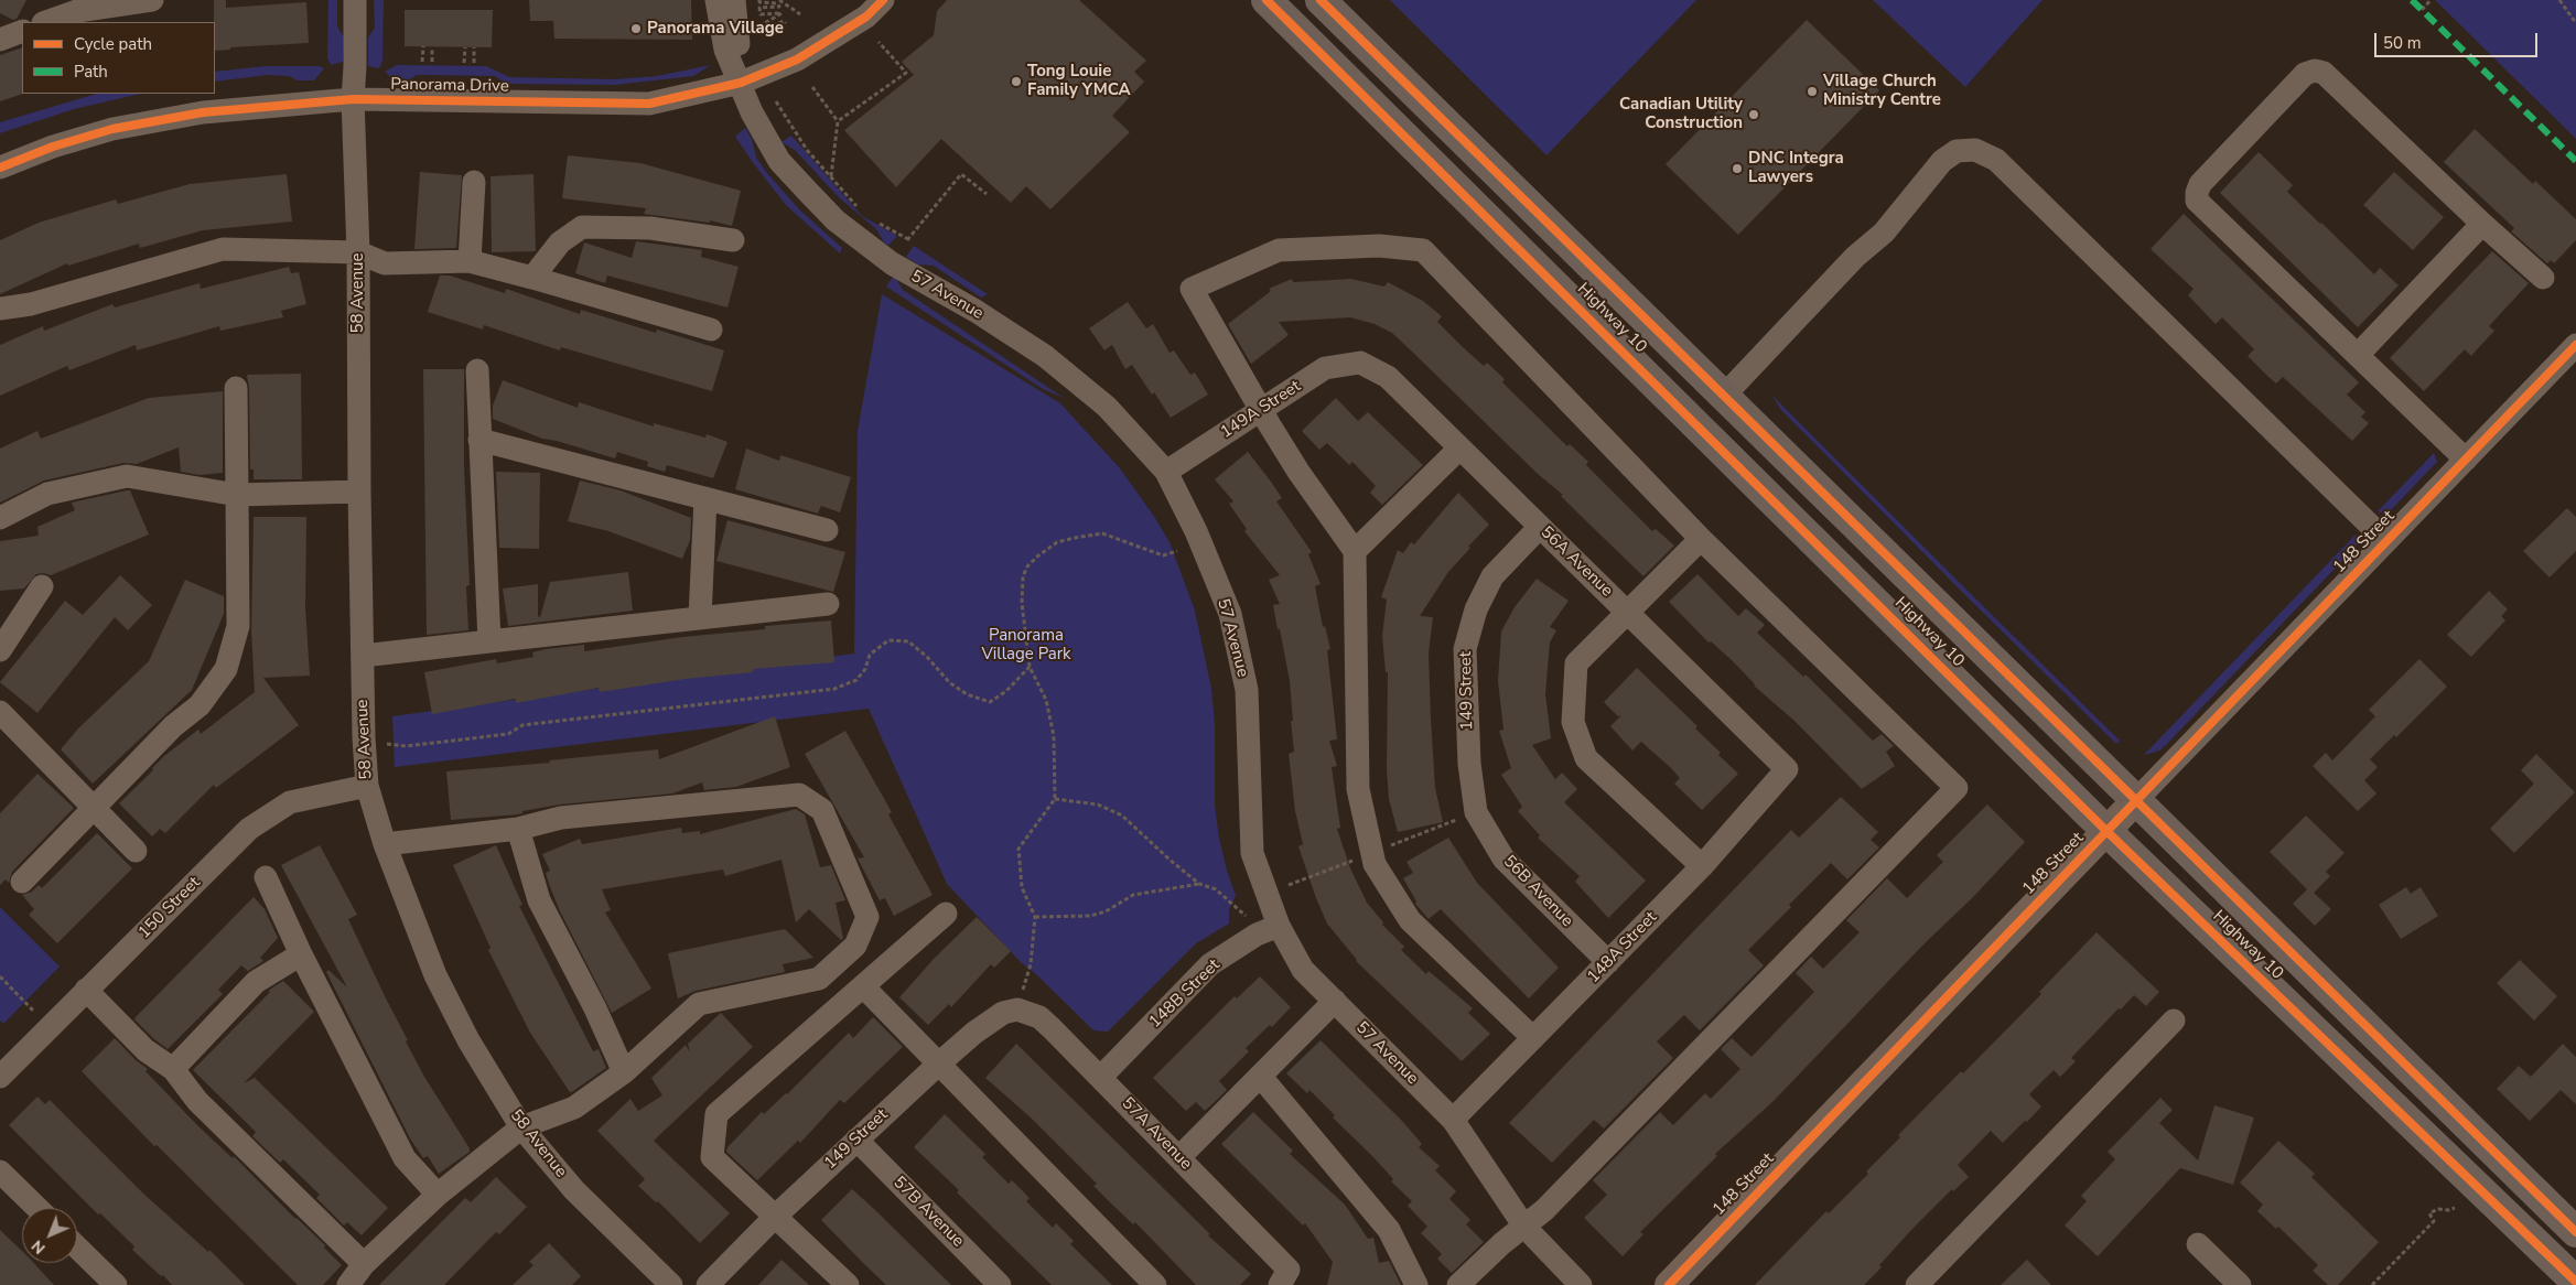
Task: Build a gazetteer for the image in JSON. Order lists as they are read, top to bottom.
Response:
{
  "streets": {
    "highway": ["Highway 10"],
    "main road": ["148 Street"],
    "street": [
      "Panorama Drive",
      "58 Avenue",
      "57 Avenue",
      "149A Street",
      "56A Avenue",
      "149 Street",
      "56B Avenue",
      "150 Street",
      "148A Street",
      "148B Street",
      "57A Avenue",
      "57B Avenue"
    ]
  },
  "crossings": [
    ["Panorama Drive", "58 Avenue"],
    ["Panorama Drive", "57 Avenue"],
    ["58 Avenue", "150 Street"],
    ["57 Avenue", "149A Street"],
    ["57 Avenue", "148A Street"],
    ["57 Avenue", "148B Street"],
    ["Highway 10", "148 Street"],
    ["149A Street", "56A Avenue"],
    ["56A Avenue", "149 Street"],
    ["56A Avenue", "148A Street"],
    ["149 Street", "56B Avenue"],
    ["149 Street", "57A Avenue"],
    ["149 Street", "57B Avenue"],
    ["56B Avenue", "148A Street"],
    ["148B Street", "57A Avenue"]
  ],
  "parks": ["Panorama Village Park"],
  "places": [
    "Panorama Village",
    "Tong Louie Family YMCA",
    "Village Church Ministry Centre",
    "Canadian Utility Construction",
    "DNC Integra Lawyers"
  ],
  "legend": ["Cycle path", "Path"],
  "scale_bar": "50 m",
  "north": "bottom left"
}
